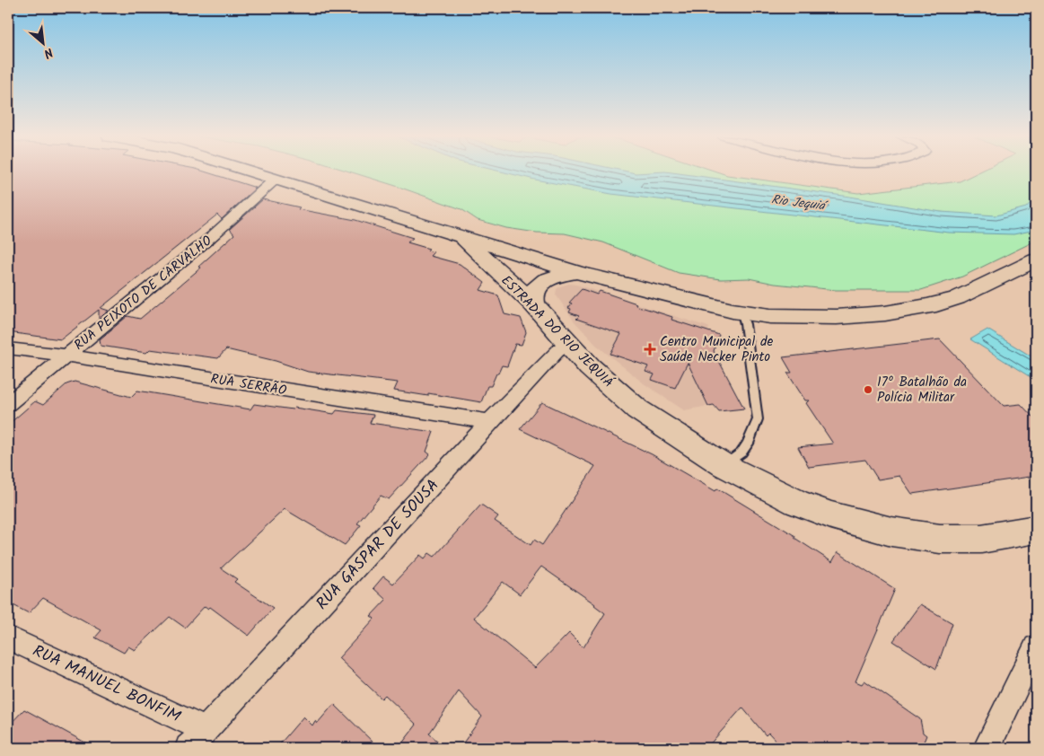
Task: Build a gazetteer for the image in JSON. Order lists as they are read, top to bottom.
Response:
{
  "streets": {
    "main road": ["ESTRADA DO RIO JEQUIÁ"],
    "street": [
      "RUA PEIXOTO DE CARVALHO",
      "RUA SERRÃO",
      "RUA GASPAR DE SOUSA",
      "RUA MANUEL BONFIM"
    ]
  },
  "crossings": [
    ["RUA PEIXOTO DE CARVALHO", "ESTRADA DO RIO JEQUIÁ"],
    ["RUA PEIXOTO DE CARVALHO", "RUA SERRÃO"],
    ["ESTRADA DO RIO JEQUIÁ", "RUA GASPAR DE SOUSA"],
    ["RUA SERRÃO", "RUA GASPAR DE SOUSA"],
    ["RUA GASPAR DE SOUSA", "RUA MANUEL BONFIM"]
  ],
  "water": ["Rio Jequiá"],
  "places": {
    "health": ["Centro Municipal de Saúde Necker Pinto"],
    "other": ["17º Batalhão da Polícia Militar"]
  },
  "north": "bottom right"
}
